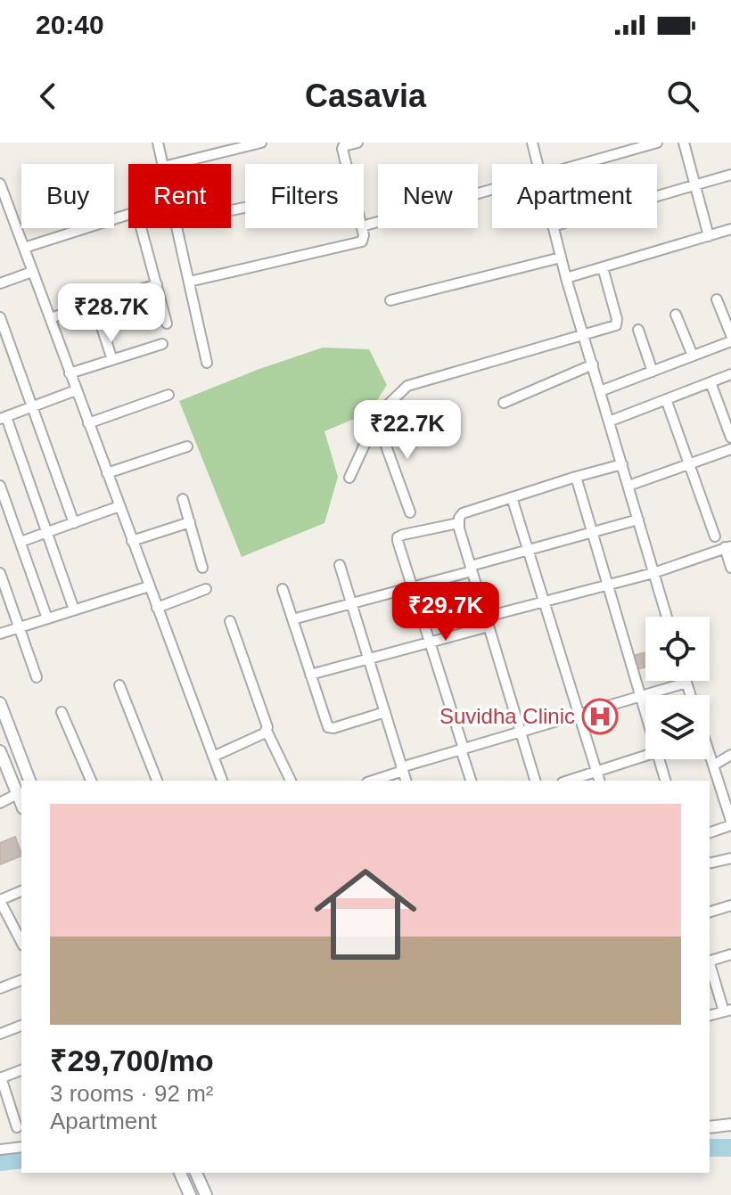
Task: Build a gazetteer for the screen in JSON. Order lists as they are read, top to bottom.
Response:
{
  "places": {
    "hospital": ["Suvidha Clinic"]
  },
  "page": {
    "status": "20:40",
    "header": "Casavia",
    "chip": [
      "Buy",
      "Rent",
      "Filters",
      "New",
      "Apartment"
    ],
    "price": ["₹28.7K", "₹22.7K", "₹29.7K"],
    "list": [
      {
        "name": "₹29,700/mo",
        "note": "3 rooms · 92 m² · Apartment"
      }
    ]
  }
}
